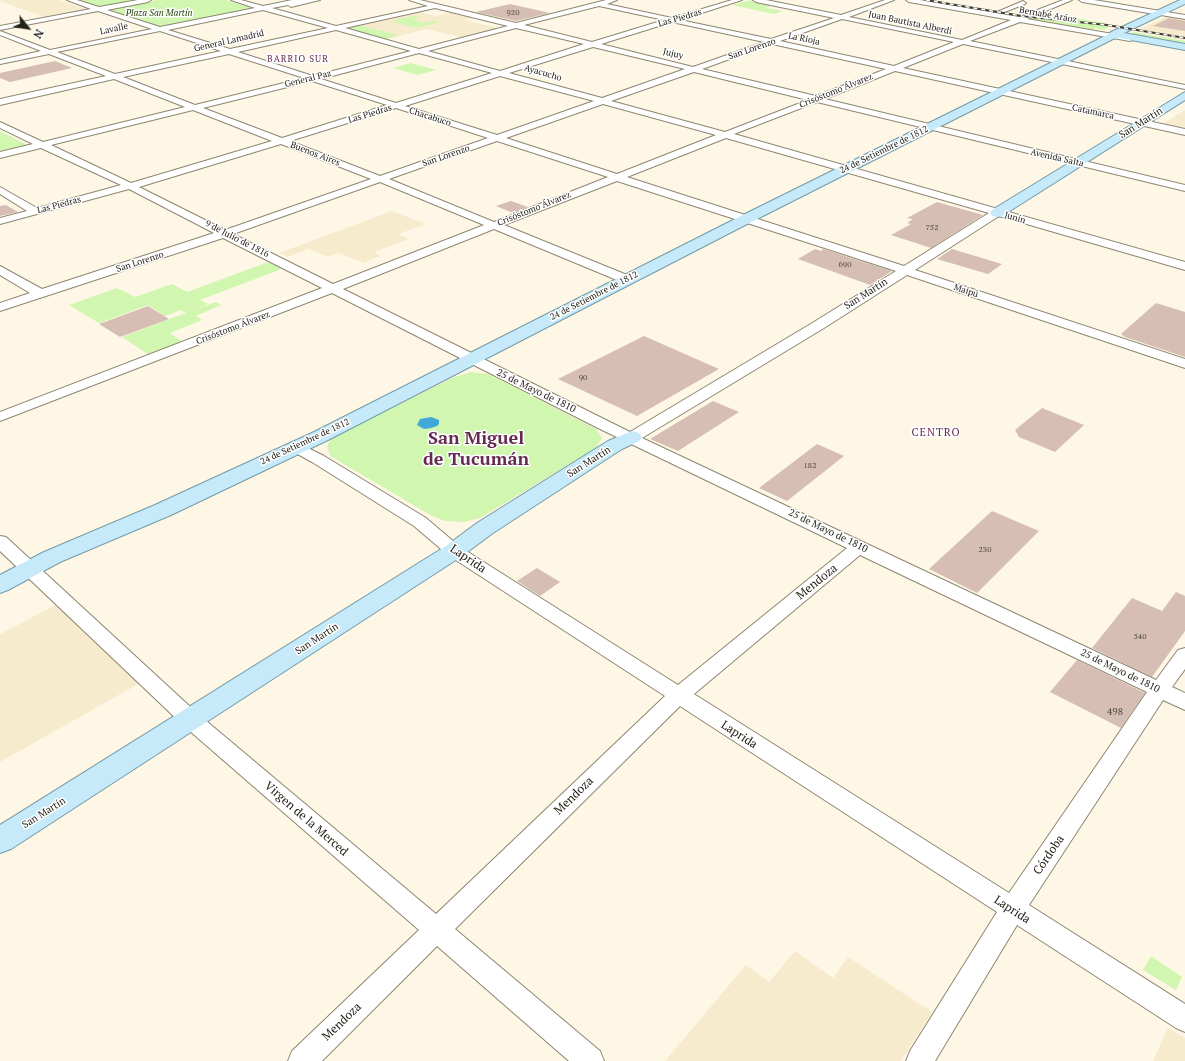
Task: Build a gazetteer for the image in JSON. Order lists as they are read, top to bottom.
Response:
{
  "streets": {
    "main road": ["San Martín", "24 de Setiembre de 1812"],
    "street": [
      "Bernabé Aráoz",
      "Las Piedras",
      "Juan Bautista Alberdi",
      "Lavalle",
      "La Rioja",
      "General Lamadrid",
      "San Lorenzo",
      "Jujuy",
      "Ayacucho",
      "General Paz",
      "Crisóstomo Álvarez",
      "Catamarca",
      "Chacabuco",
      "Buenos Aires",
      "Avenida Salta",
      "Junín",
      "9 de Julio de 1816",
      "Maipú",
      "25 de Mayo de 1810",
      "Laprida",
      "Mendoza",
      "Virgen de la Merced",
      "Córdoba"
    ]
  },
  "crossings": [
    ["Bernabé Aráoz", "Crisóstomo Álvarez"],
    ["Bernabé Aráoz", "24 de Setiembre de 1812"],
    ["Las Piedras", "La Rioja"],
    ["Las Piedras", "Jujuy"],
    ["Las Piedras", "Ayacucho"],
    ["Las Piedras", "Chacabuco"],
    ["Las Piedras", "Buenos Aires"],
    ["Las Piedras", "9 de Julio de 1816"],
    ["Juan Bautista Alberdi", "San Lorenzo"],
    ["Juan Bautista Alberdi", "Crisóstomo Álvarez"],
    ["Juan Bautista Alberdi", "24 de Setiembre de 1812"],
    ["Lavalle", "Ayacucho"],
    ["Lavalle", "Chacabuco"],
    ["Lavalle", "Buenos Aires"],
    ["La Rioja", "San Lorenzo"],
    ["La Rioja", "General Paz"],
    ["La Rioja", "Crisóstomo Álvarez"],
    ["La Rioja", "Catamarca"],
    ["La Rioja", "24 de Setiembre de 1812"],
    ["General Lamadrid", "Jujuy"],
    ["General Lamadrid", "Ayacucho"],
    ["General Lamadrid", "Chacabuco"],
    ["General Lamadrid", "Buenos Aires"],
    ["San Lorenzo", "Jujuy"],
    ["San Lorenzo", "Ayacucho"],
    ["San Lorenzo", "Chacabuco"],
    ["San Lorenzo", "Buenos Aires"],
    ["San Lorenzo", "9 de Julio de 1816"],
    ["Jujuy", "General Paz"],
    ["Jujuy", "Crisóstomo Álvarez"],
    ["Jujuy", "24 de Setiembre de 1812"],
    ["Jujuy", "Avenida Salta"],
    ["Ayacucho", "General Paz"],
    ["Ayacucho", "Crisóstomo Álvarez"],
    ["Ayacucho", "24 de Setiembre de 1812"],
    ["Ayacucho", "Junín"],
    ["General Paz", "Chacabuco"],
    ["General Paz", "Buenos Aires"],
    ["General Paz", "9 de Julio de 1816"],
    ["Crisóstomo Álvarez", "Chacabuco"],
    ["Crisóstomo Álvarez", "Buenos Aires"],
    ["Crisóstomo Álvarez", "9 de Julio de 1816"],
    ["Catamarca", "San Martín"],
    ["Catamarca", "24 de Setiembre de 1812"],
    ["Chacabuco", "24 de Setiembre de 1812"],
    ["Chacabuco", "Maipú"],
    ["San Martín", "Avenida Salta"],
    ["San Martín", "Junín"],
    ["San Martín", "Maipú"],
    ["San Martín", "25 de Mayo de 1810"],
    ["San Martín", "Laprida"],
    ["San Martín", "Virgen de la Merced"],
    ["24 de Setiembre de 1812", "Buenos Aires"],
    ["24 de Setiembre de 1812", "Avenida Salta"],
    ["24 de Setiembre de 1812", "Junín"],
    ["24 de Setiembre de 1812", "9 de Julio de 1816"],
    ["24 de Setiembre de 1812", "Maipú"],
    ["24 de Setiembre de 1812", "25 de Mayo de 1810"],
    ["24 de Setiembre de 1812", "Laprida"],
    ["24 de Setiembre de 1812", "Virgen de la Merced"],
    ["9 de Julio de 1816", "25 de Mayo de 1810"],
    ["25 de Mayo de 1810", "Mendoza"],
    ["25 de Mayo de 1810", "Córdoba"],
    ["Laprida", "Mendoza"],
    ["Laprida", "Córdoba"],
    ["Mendoza", "Virgen de la Merced"]
  ],
  "districts": ["BARRIO SUR", "CENTRO", "San Miguel de Tucumán"],
  "parks": ["Plaza San Martín"],
  "house_numbers": [
    "920",
    "752",
    "690",
    "90",
    "182",
    "230",
    "540",
    "498"
  ],
  "north": "bottom right"
}
